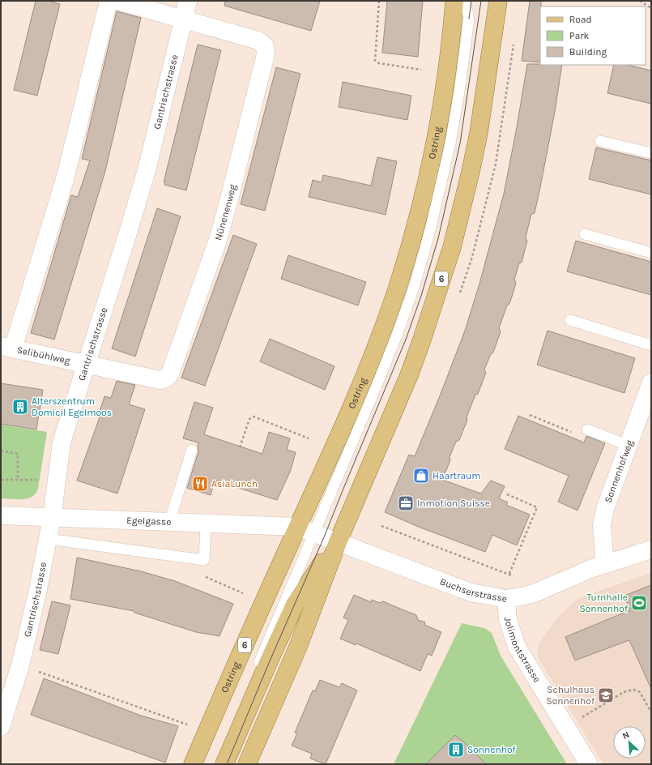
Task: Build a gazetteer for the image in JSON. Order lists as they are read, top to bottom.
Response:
{
  "streets": {
    "main road": ["Ostring", "6"],
    "street": [
      "Gantrischstrasse",
      "Nünenenweg",
      "Selibühlweg",
      "Sonnenhofweg",
      "Egelgasse",
      "Buchserstrasse",
      "Jolimontstrasse"
    ]
  },
  "crossings": [
    ["Gantrischstrasse", "Nünenenweg"],
    ["Gantrischstrasse", "Selibühlweg"],
    ["Gantrischstrasse", "Egelgasse"],
    ["Ostring", "Egelgasse"],
    ["Ostring", "Buchserstrasse"],
    ["Nünenenweg", "Selibühlweg"],
    ["6", "Buchserstrasse"],
    ["Sonnenhofweg", "Buchserstrasse"],
    ["Egelgasse", "Buchserstrasse"],
    ["Buchserstrasse", "Jolimontstrasse"]
  ],
  "places": {
    "building": ["Alterszentrum Domicil Egelmoos", "Sonnenhof"],
    "shop": ["Haartraum"],
    "restaurant": ["AsiaLunch"],
    "office": ["Inmotion Suisse"],
    "sports": ["Turnhalle Sonnenhof"],
    "school or university": ["Schulhaus Sonnenhof"]
  },
  "legend": ["Road", "Park", "Building"],
  "north": "top left"
}
